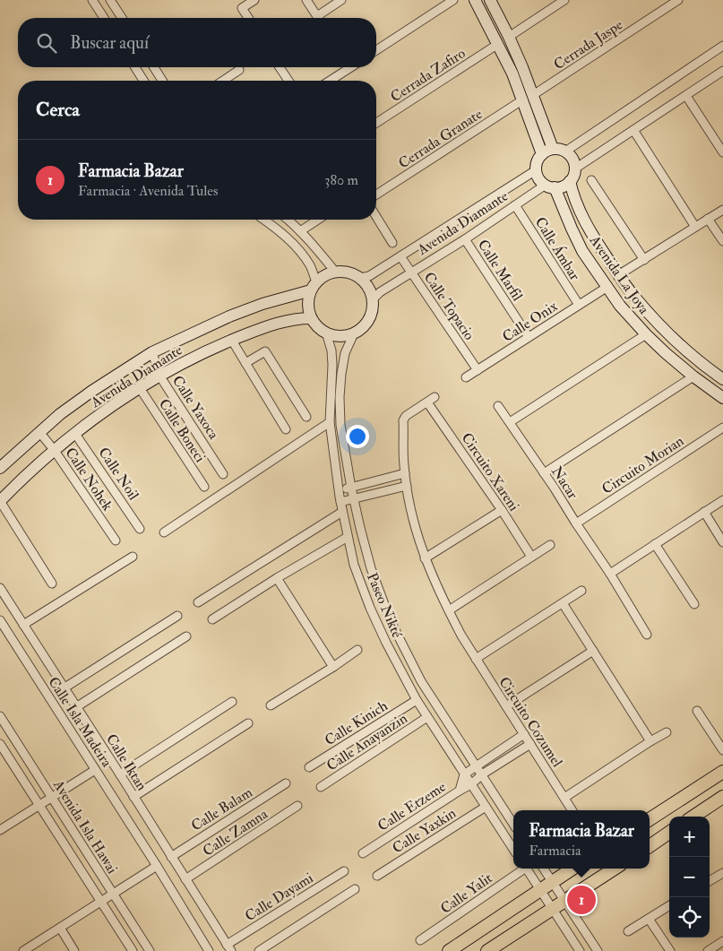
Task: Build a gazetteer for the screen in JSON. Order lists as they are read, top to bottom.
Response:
{
  "streets": {
    "street": [
      "Cerrada Jaspe",
      "Cerrada Zafiro",
      "Cerrada Granate",
      "Avenida Diamante",
      "Calle Ámbar",
      "Calle Marfil",
      "Avenida La Joya",
      "Calle Topacio",
      "Calle Onix",
      "Calle Yaxoca",
      "Calle Boneci",
      "Circuito Morian",
      "Circuito Xareni",
      "Calle Noil",
      "Calle Nohek",
      "Nacar",
      "Paseo Nikté",
      "Calle Isla Madeira",
      "Circuito Cozumel",
      "Calle Kinich",
      "Calle Anayanzin",
      "Calle Iktan",
      "Calle Etzeme",
      "Calle Balam",
      "Avenida Isla Hawai",
      "Calle Yaxkin",
      "Calle Zamna",
      "Calle Yalit",
      "Calle Dayami"
    ]
  },
  "crossings": [
    ["Cerrada Jaspe", "Cerrada Granate"],
    ["Avenida Diamante", "Calle Ámbar"],
    ["Avenida Diamante", "Calle Marfil"],
    ["Avenida Diamante", "Avenida La Joya"],
    ["Avenida Diamante", "Calle Topacio"],
    ["Avenida Diamante", "Calle Yaxoca"],
    ["Avenida Diamante", "Calle Boneci"],
    ["Avenida Diamante", "Calle Noil"],
    ["Avenida Diamante", "Calle Nohek"],
    ["Avenida Diamante", "Paseo Nikté"],
    ["Calle Ámbar", "Calle Onix"],
    ["Calle Marfil", "Calle Onix"],
    ["Avenida La Joya", "Calle Onix"],
    ["Calle Topacio", "Calle Onix"],
    ["Circuito Morian", "Nacar"],
    ["Paseo Nikté", "Calle Kinich"],
    ["Paseo Nikté", "Calle Anayanzin"],
    ["Paseo Nikté", "Calle Etzeme"],
    ["Paseo Nikté", "Calle Yaxkin"],
    ["Calle Iktan", "Calle Balam"],
    ["Calle Iktan", "Calle Zamna"],
    ["Calle Iktan", "Calle Dayami"]
  ],
  "page": {
    "search": "Buscar aquí",
    "heading": "Cerca",
    "list": [
      {
        "mark": "1",
        "name": "Farmacia Bazar",
        "note": "Farmacia · Avenida Tules",
        "value": "380 m"
      }
    ],
    "popup": ["Farmacia Bazar", "Farmacia"],
    "map_buttons": ["+", "−"],
    "pins": "1"
  }
}
